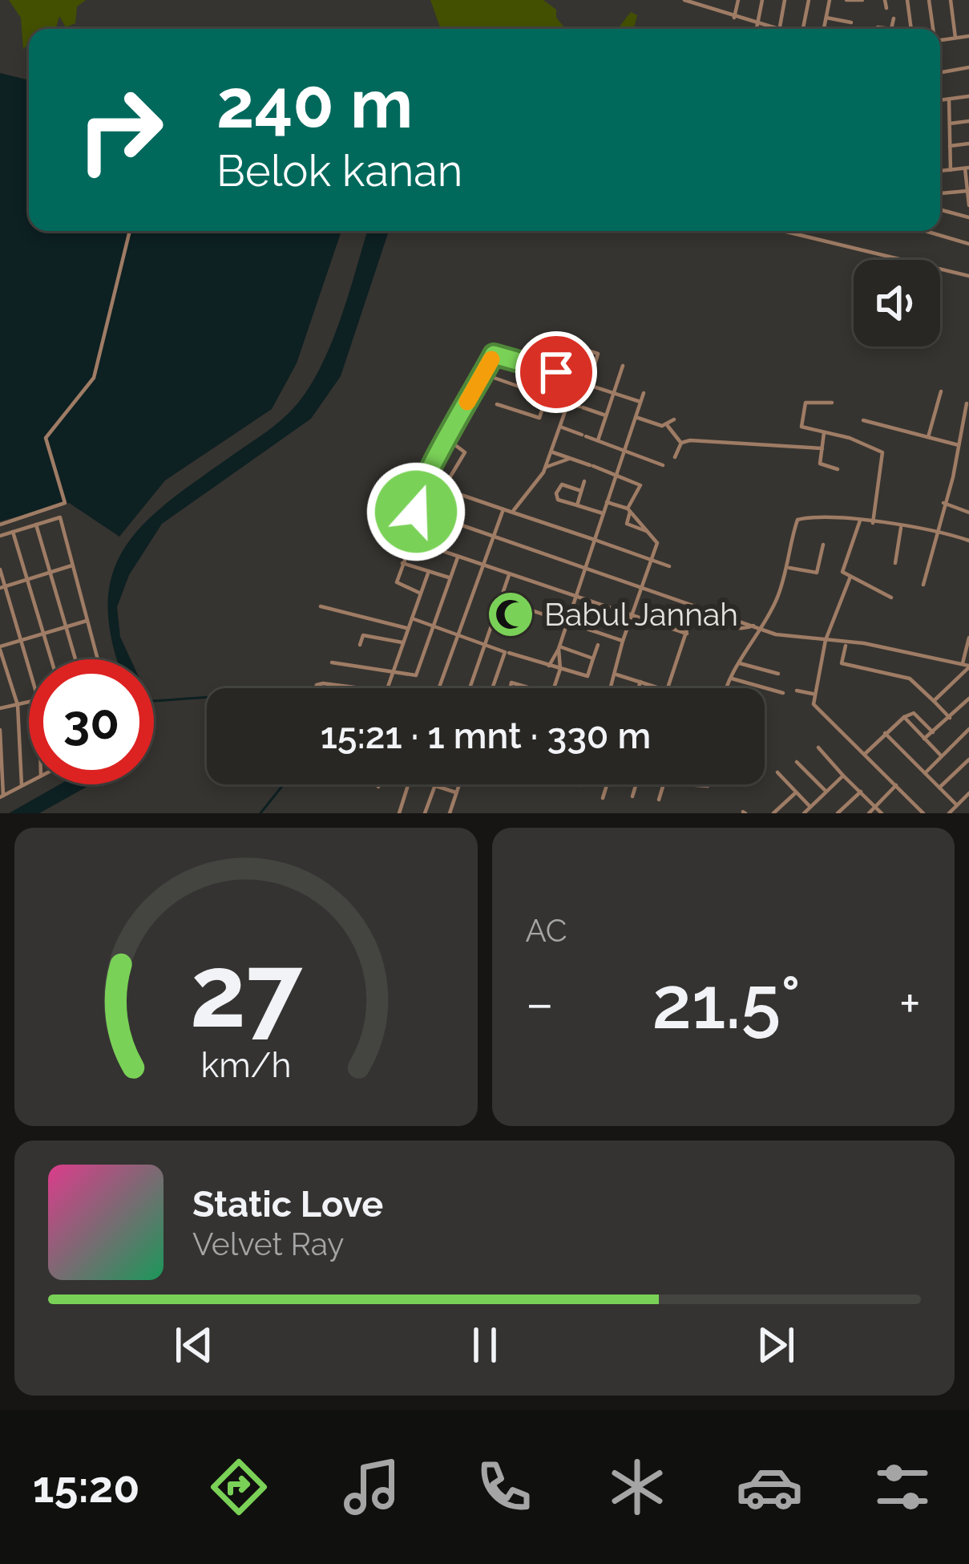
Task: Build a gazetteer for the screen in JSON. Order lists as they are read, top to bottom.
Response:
{
  "places": {
    "mosque": ["Babul Jannah"]
  },
  "page": {
    "turn": ["240 m", "Belok kanan"],
    "limit": "30",
    "trip": "15:21 · 1 mnt · 330 m",
    "tile": "AC",
    "heat": ["−", "21.5°", "+"],
    "song": ["Static Love", "Velvet Ray"],
    "tabs": "15:20",
    "gauge": ["27", "km/h"]
  }
}
